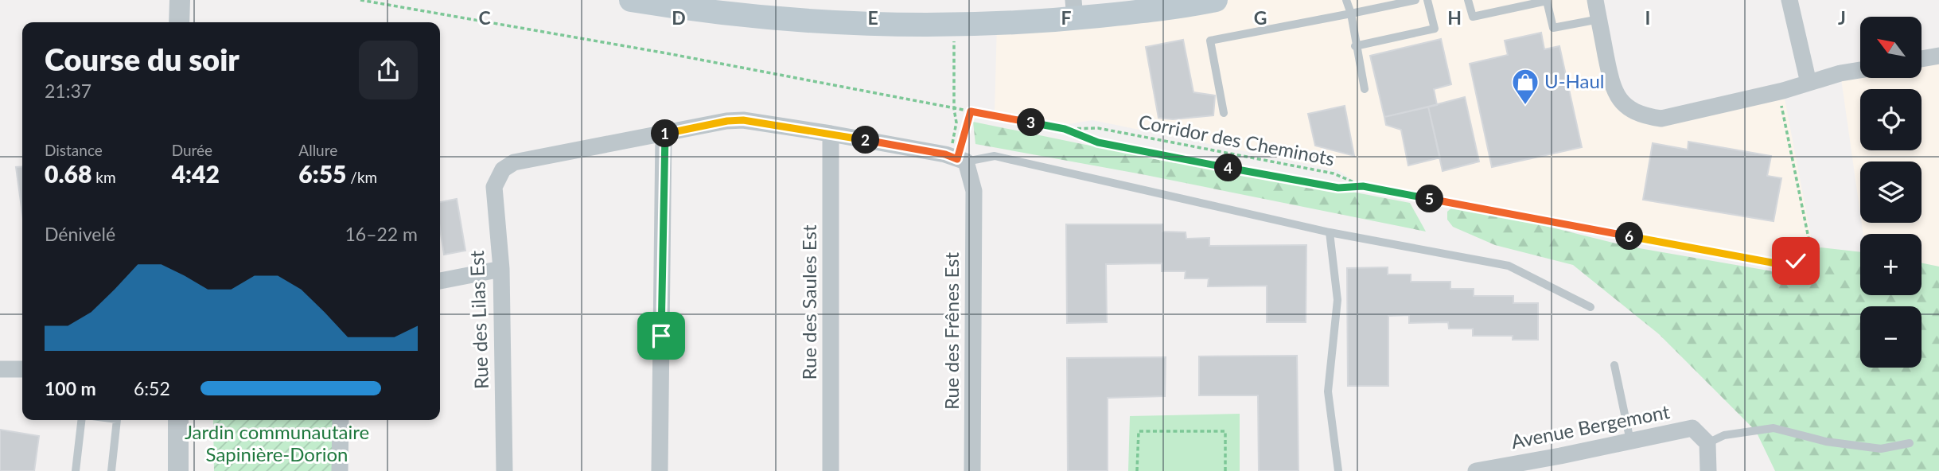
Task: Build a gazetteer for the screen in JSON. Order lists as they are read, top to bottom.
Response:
{
  "streets": {
    "street": [
      "Rue des Saules Est",
      "Rue des Lilas Est",
      "Rue des Frênes Est",
      "Avenue Bergemont"
    ],
    "path": ["Corridor des Cheminots"]
  },
  "parks": ["Jardin communautaire Sapinière-Dorion"],
  "places": {
    "shop": ["U-Haul"]
  },
  "north": "top left",
  "page": {
    "map_buttons": ["+", "−"],
    "heading": ["Course du soir", "21:37"],
    "pins": [
      "3",
      "1",
      "2",
      "4",
      "5",
      "6"
    ],
    "stats": [
      ["Distance", "0.68 km"],
      ["Durée", "4:42"],
      ["Allure", "6:55 /km"]
    ],
    "chart": ["Dénivelé", "16–22 m"],
    "list": [
      {
        "name": "100 m",
        "note": "6:52"
      }
    ]
  },
  "grid": {
    "columns": [
      "C",
      "D",
      "E",
      "F",
      "G",
      "H",
      "I",
      "J"
    ]
  }
}
